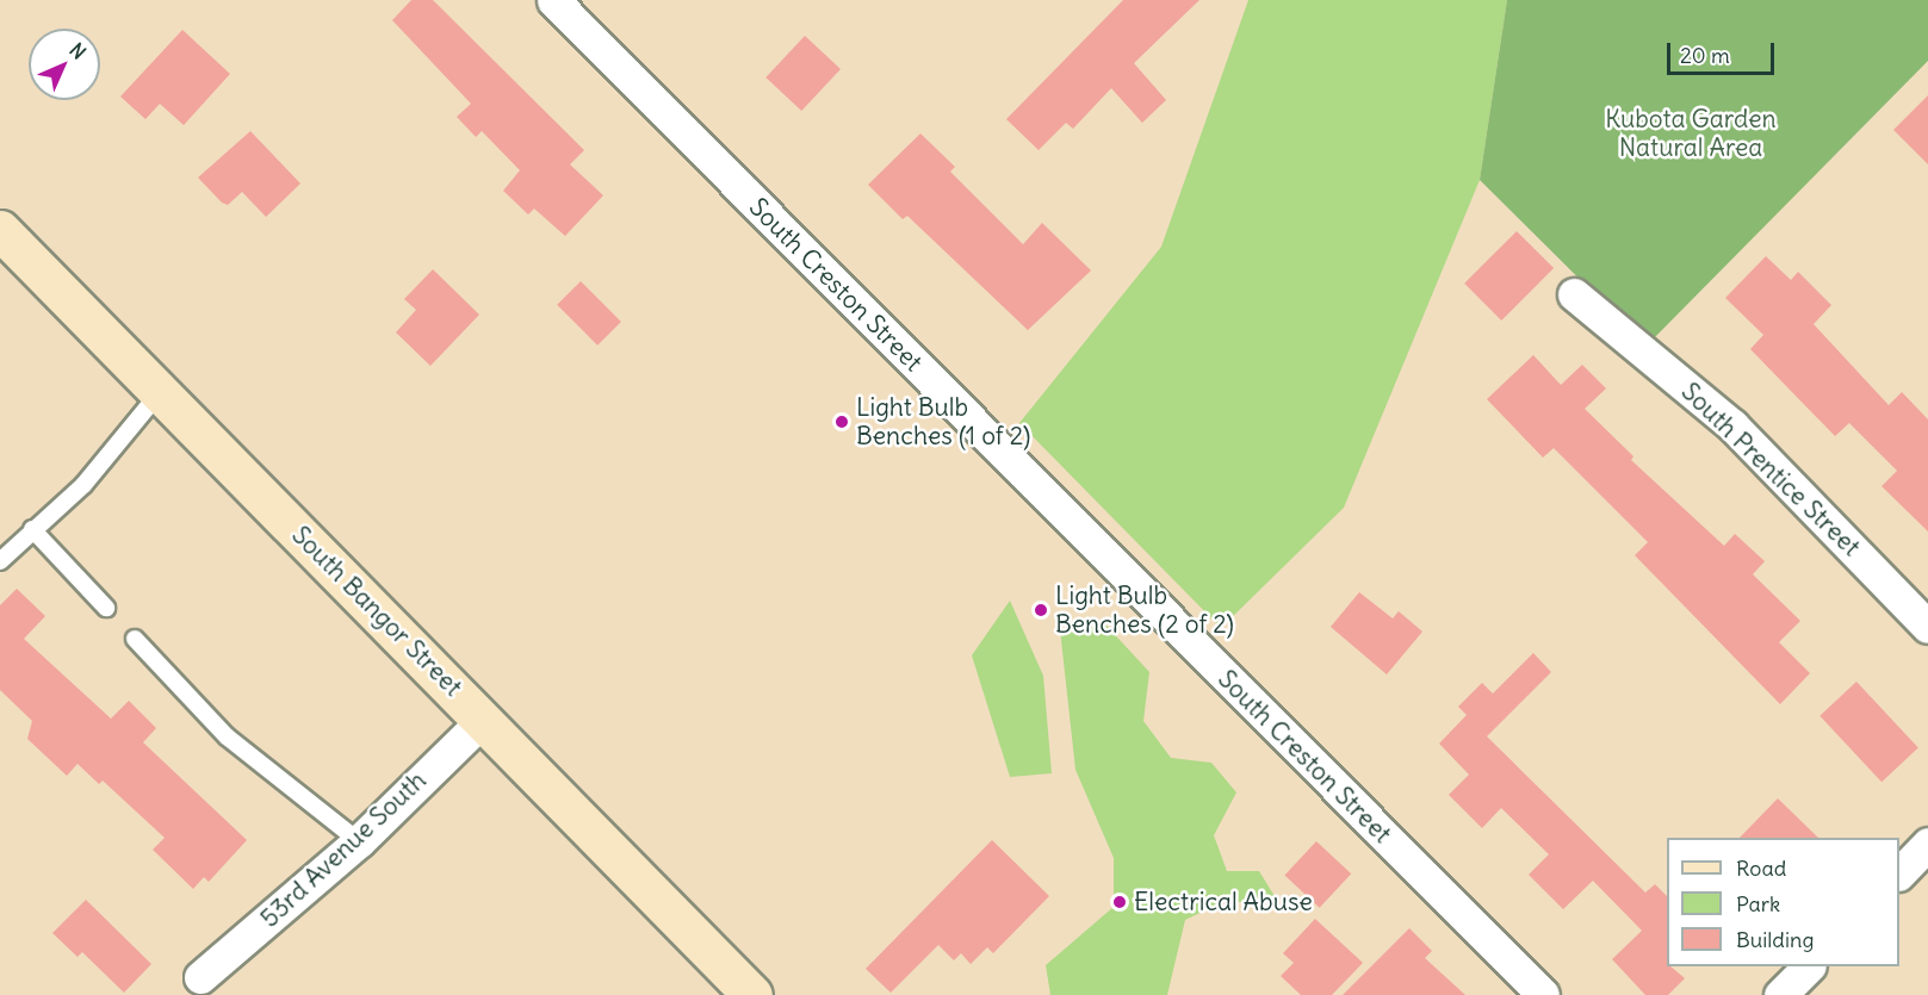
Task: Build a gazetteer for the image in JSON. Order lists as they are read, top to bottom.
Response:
{
  "streets": {
    "street": [
      "South Creston Street",
      "South Prentice Street",
      "South Bangor Street",
      "53rd Avenue South"
    ]
  },
  "crossings": [
    ["South Bangor Street", "53rd Avenue South"]
  ],
  "parks": ["Kubota Garden Natural Area"],
  "places": ["Light Bulb Benches (1 of 2)", "Light Bulb Benches (2 of 2)", "Electrical Abuse"],
  "legend": ["Road", "Park", "Building"],
  "scale_bar": "20 m",
  "north": "top right"
}
